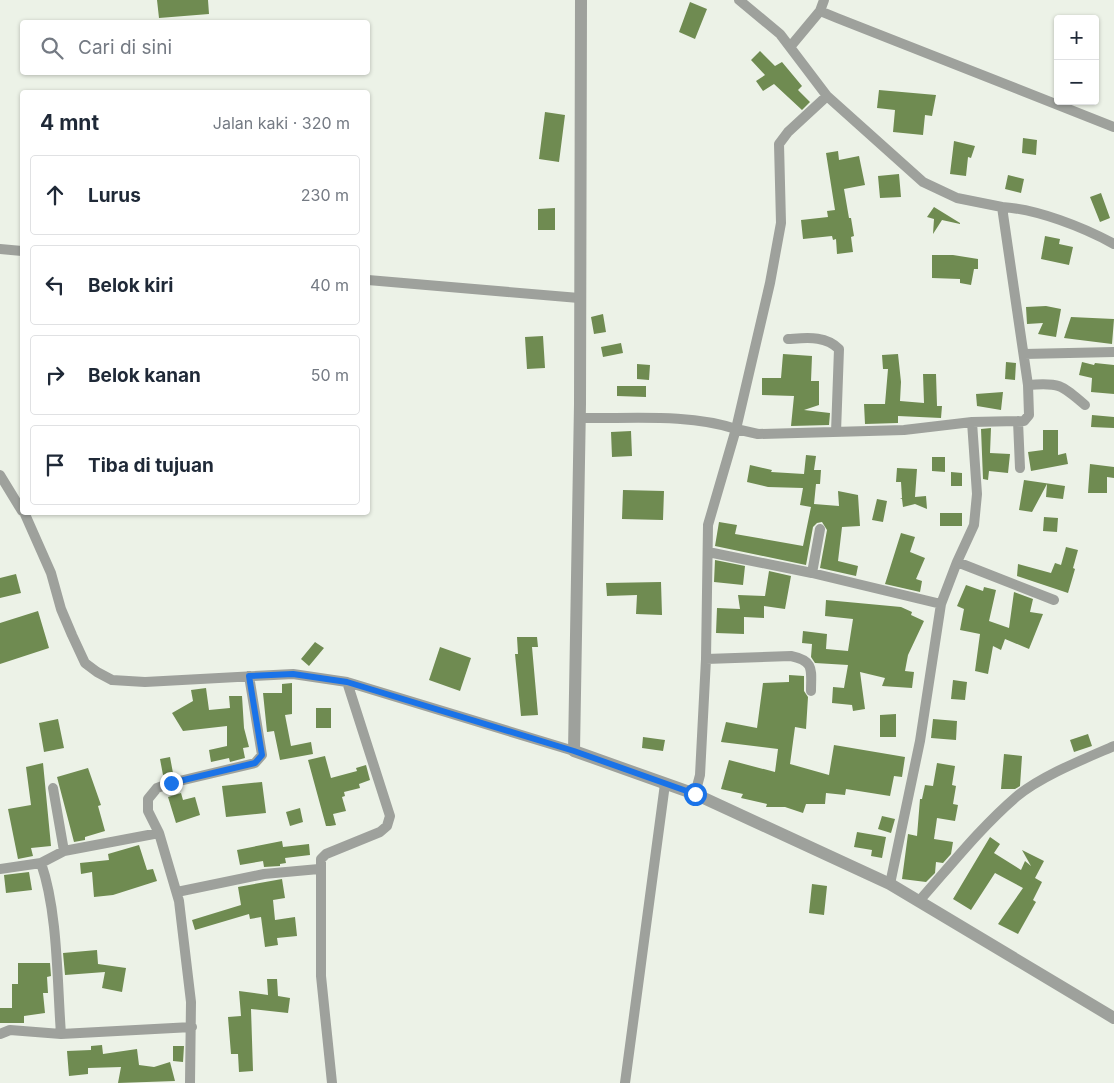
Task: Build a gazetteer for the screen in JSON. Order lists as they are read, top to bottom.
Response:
{
  "page": {
    "map_buttons": ["+", "−"],
    "search": "Cari di sini",
    "heading": ["4 mnt", "Jalan kaki · 320 m"],
    "list": [
      ["Lurus", "230 m"],
      ["Belok kiri", "40 m"],
      ["Belok kanan", "50 m"],
      "Tiba di tujuan"
    ]
  }
}
